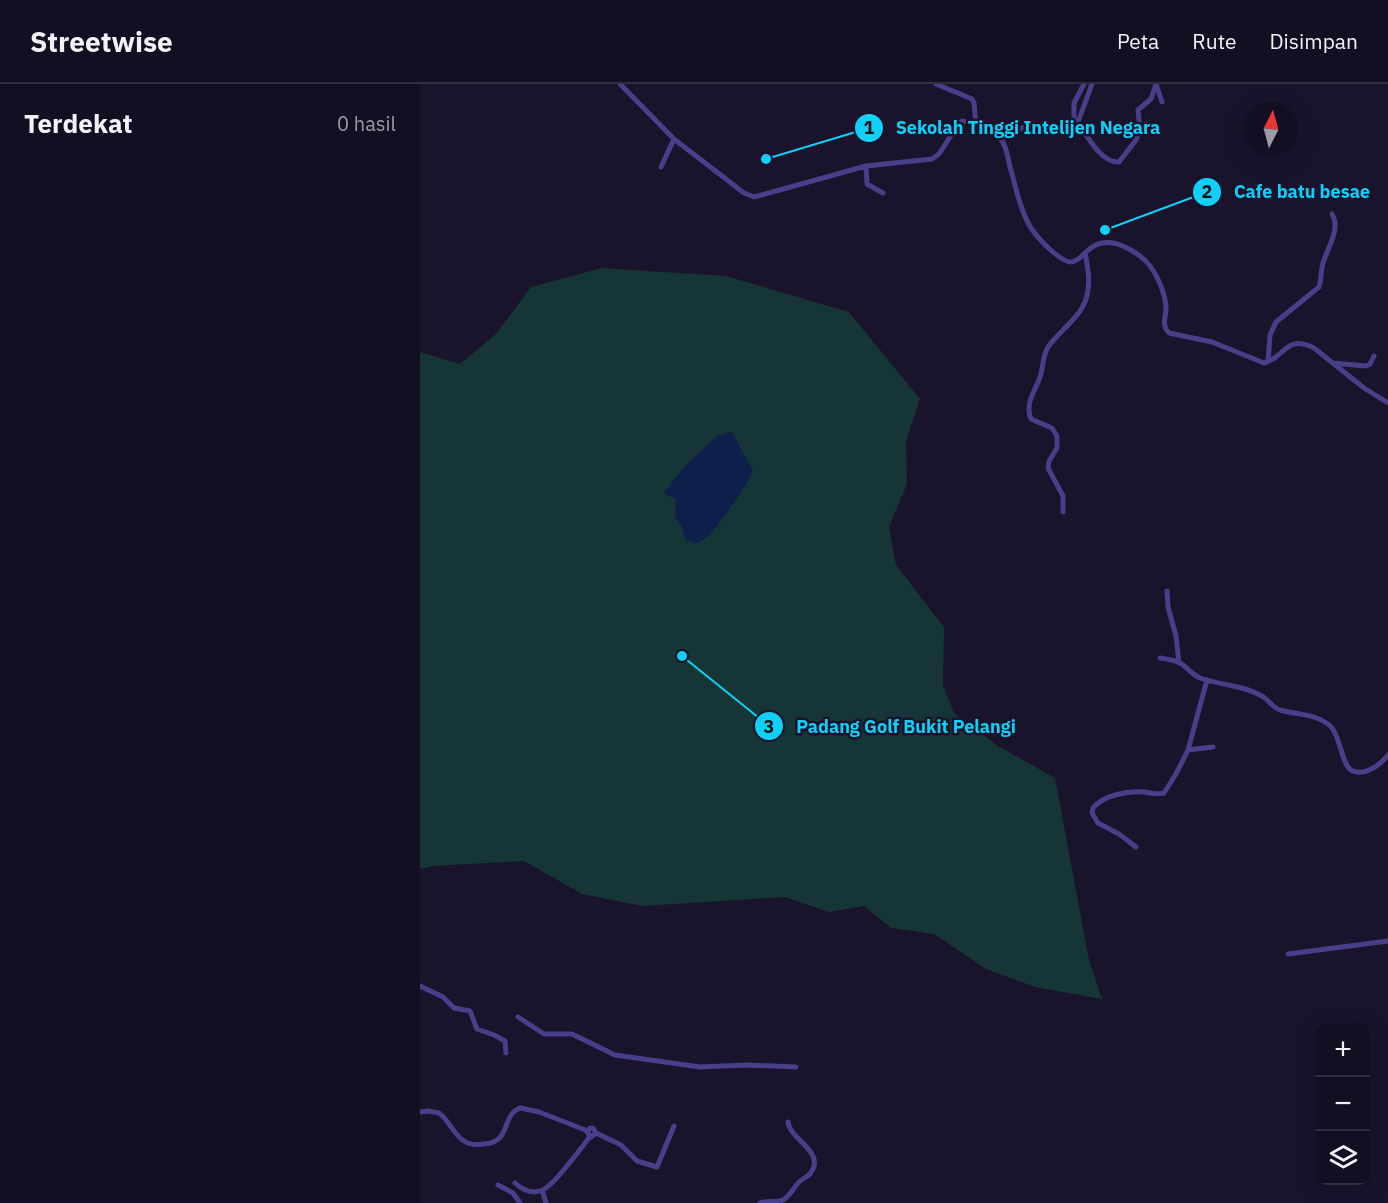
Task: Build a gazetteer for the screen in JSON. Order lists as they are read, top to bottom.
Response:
{
  "places": ["Sekolah Tinggi Intelijen Negara", "Cafe batu besae", "Padang Golf Bukit Pelangi"],
  "north": "top",
  "page": {
    "header": "Streetwise",
    "nav": ["Peta", "Rute", "Disimpan"],
    "heading": ["Terdekat", "0 hasil"],
    "map_buttons": ["+", "−"]
  }
}
